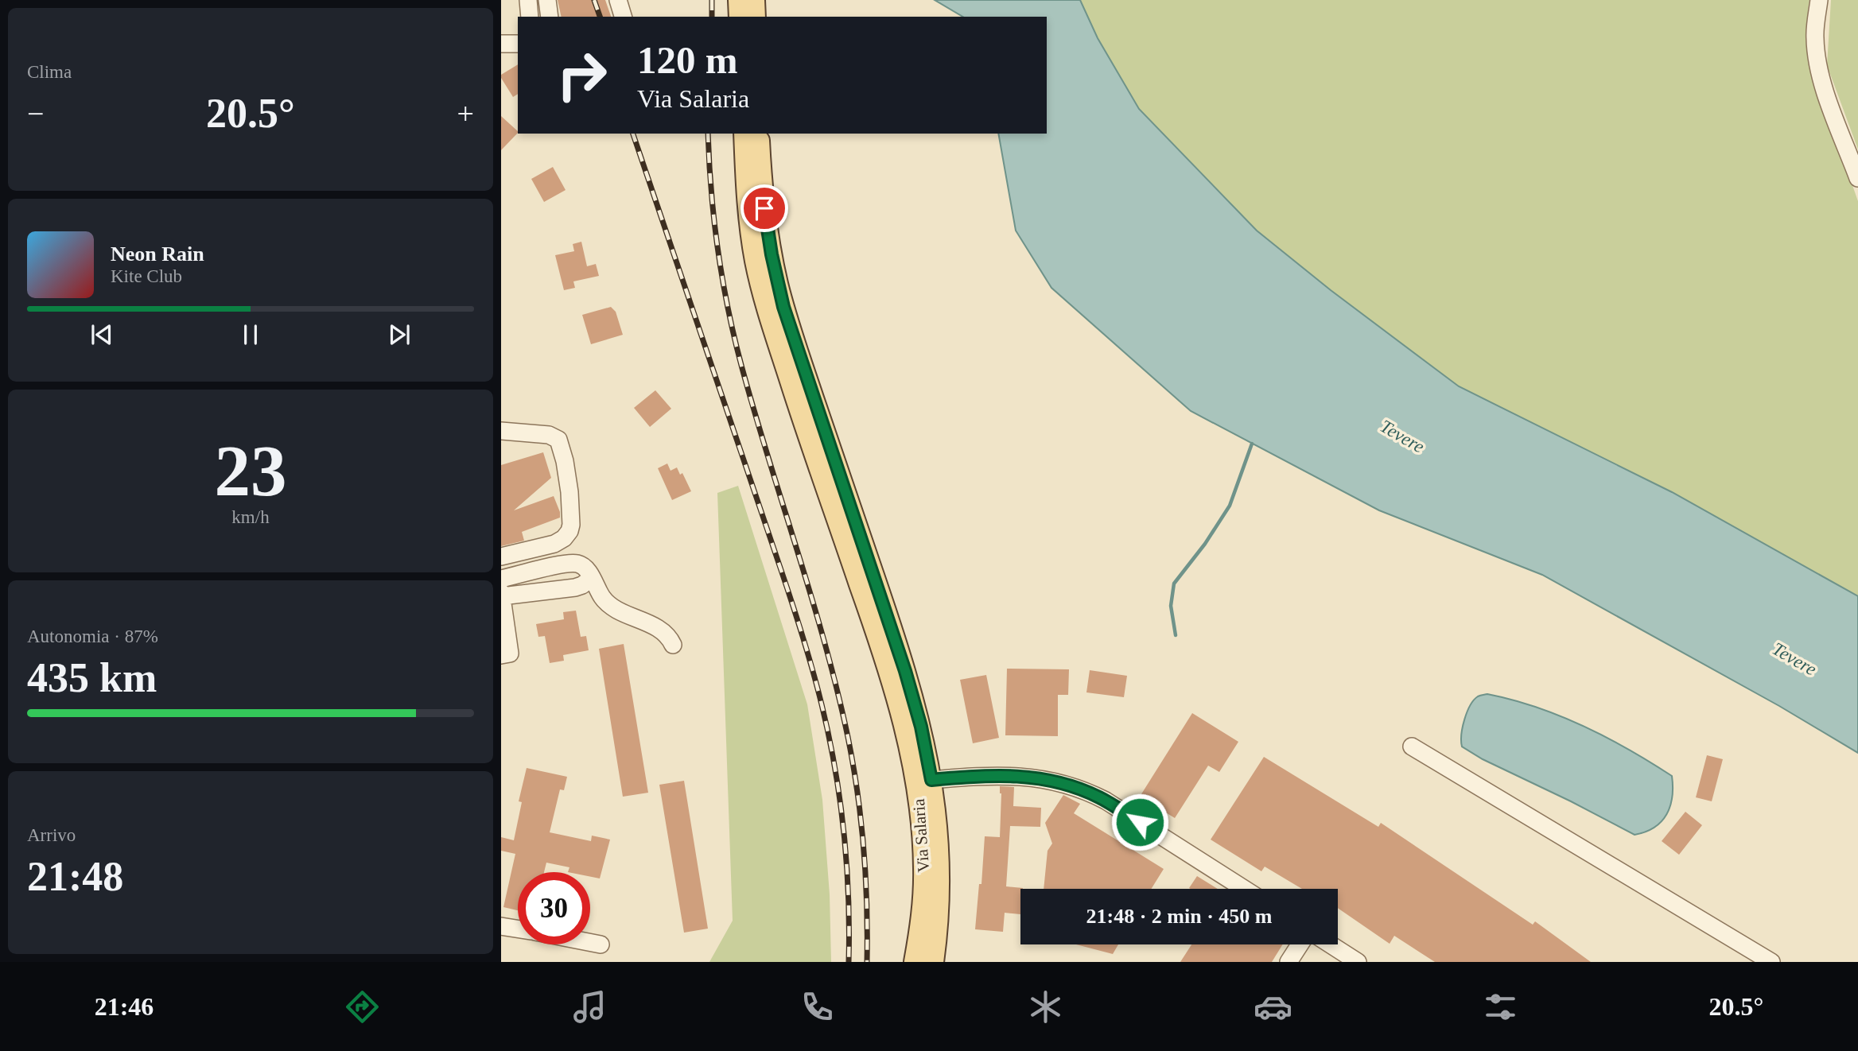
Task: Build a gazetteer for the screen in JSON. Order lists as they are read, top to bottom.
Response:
{
  "streets": {
    "main road": ["Via Salaria"]
  },
  "water": ["Tevere"],
  "page": {
    "tile": [
      "Clima",
      ["23", "km/h"],
      ["Autonomia · 87%", "435 km"],
      ["Arrivo", "21:48"]
    ],
    "turn": ["120 m", "Via Salaria"],
    "heat": ["−", "20.5°", "+"],
    "song": ["Neon Rain", "Kite Club"],
    "limit": "30",
    "trip": "21:48 · 2 min · 450 m",
    "tabs": ["21:46", "20.5°"]
  }
}
